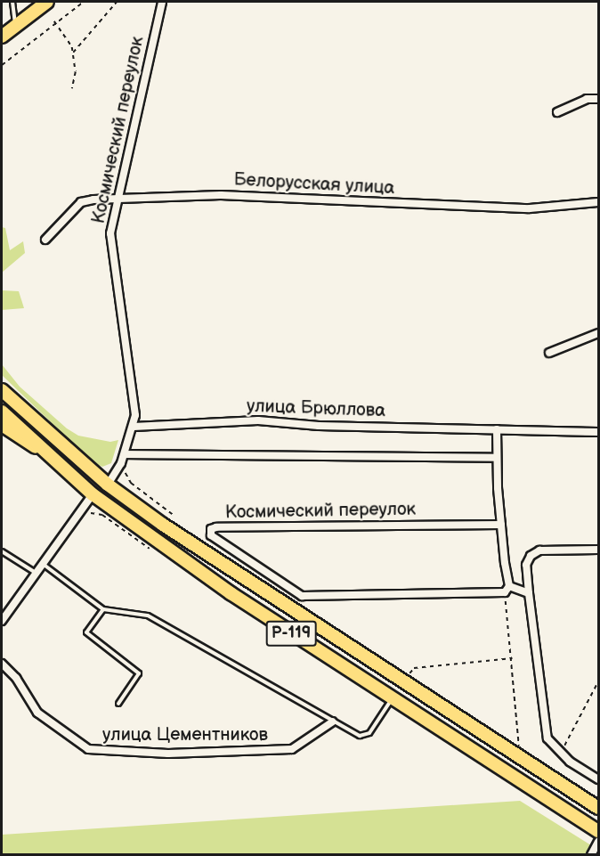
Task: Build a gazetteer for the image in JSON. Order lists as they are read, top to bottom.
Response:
{
  "streets": {
    "main road": ["Р-119"],
    "street": [
      "Космический переулок",
      "Белорусская улица",
      "улица Брюллова",
      "улица Цементников"
    ]
  },
  "crossings": [
    ["Космический переулок", "Белорусская улица"],
    ["Космический переулок", "улица Брюллова"],
    ["Космический переулок", "Р-119"]
  ]
}
